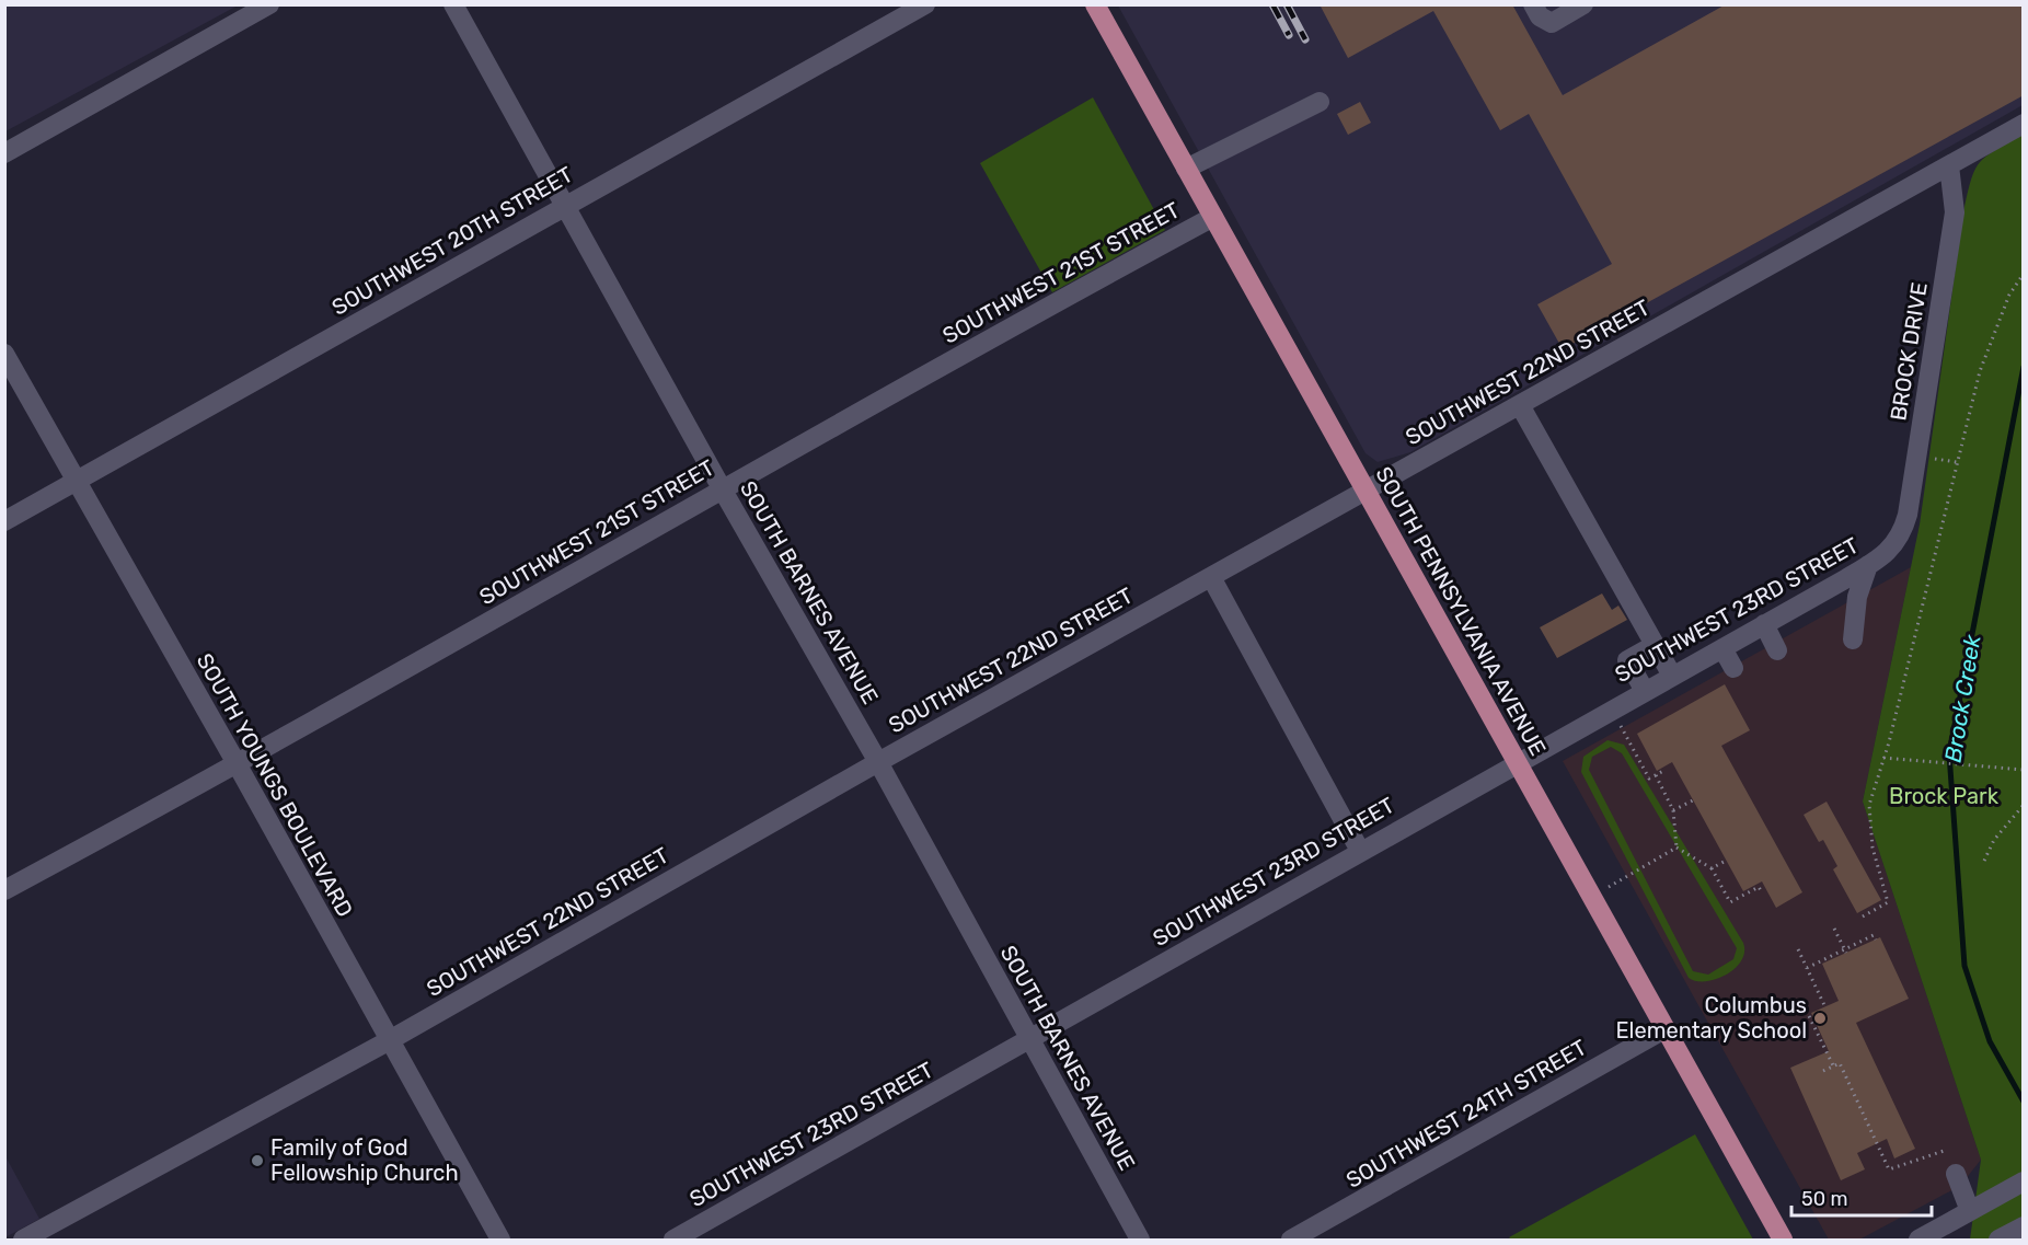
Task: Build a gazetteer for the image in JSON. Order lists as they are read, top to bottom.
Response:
{
  "streets": {
    "main road": ["SOUTH PENNSYLVANIA AVENUE"],
    "street": [
      "SOUTHWEST 20TH STREET",
      "SOUTHWEST 21ST STREET",
      "BROCK DRIVE",
      "SOUTHWEST 22ND STREET",
      "SOUTH BARNES AVENUE",
      "SOUTHWEST 23RD STREET",
      "SOUTH YOUNGS BOULEVARD",
      "SOUTHWEST 24TH STREET"
    ]
  },
  "crossings": [
    ["SOUTHWEST 20TH STREET", "SOUTH BARNES AVENUE"],
    ["SOUTHWEST 20TH STREET", "SOUTH YOUNGS BOULEVARD"],
    ["SOUTHWEST 21ST STREET", "SOUTH BARNES AVENUE"],
    ["SOUTHWEST 21ST STREET", "SOUTH PENNSYLVANIA AVENUE"],
    ["SOUTHWEST 21ST STREET", "SOUTH YOUNGS BOULEVARD"],
    ["BROCK DRIVE", "SOUTHWEST 22ND STREET"],
    ["BROCK DRIVE", "SOUTHWEST 23RD STREET"],
    ["SOUTHWEST 22ND STREET", "SOUTH BARNES AVENUE"],
    ["SOUTHWEST 22ND STREET", "SOUTH PENNSYLVANIA AVENUE"],
    ["SOUTHWEST 22ND STREET", "SOUTH YOUNGS BOULEVARD"],
    ["SOUTH BARNES AVENUE", "SOUTHWEST 23RD STREET"],
    ["SOUTHWEST 23RD STREET", "SOUTH PENNSYLVANIA AVENUE"],
    ["SOUTH PENNSYLVANIA AVENUE", "SOUTHWEST 24TH STREET"]
  ],
  "water": ["Brock Creek"],
  "parks": ["Brock Park"],
  "places": ["Columbus Elementary School", "Family of God Fellowship Church"],
  "scale_bar": "50 m"
}
